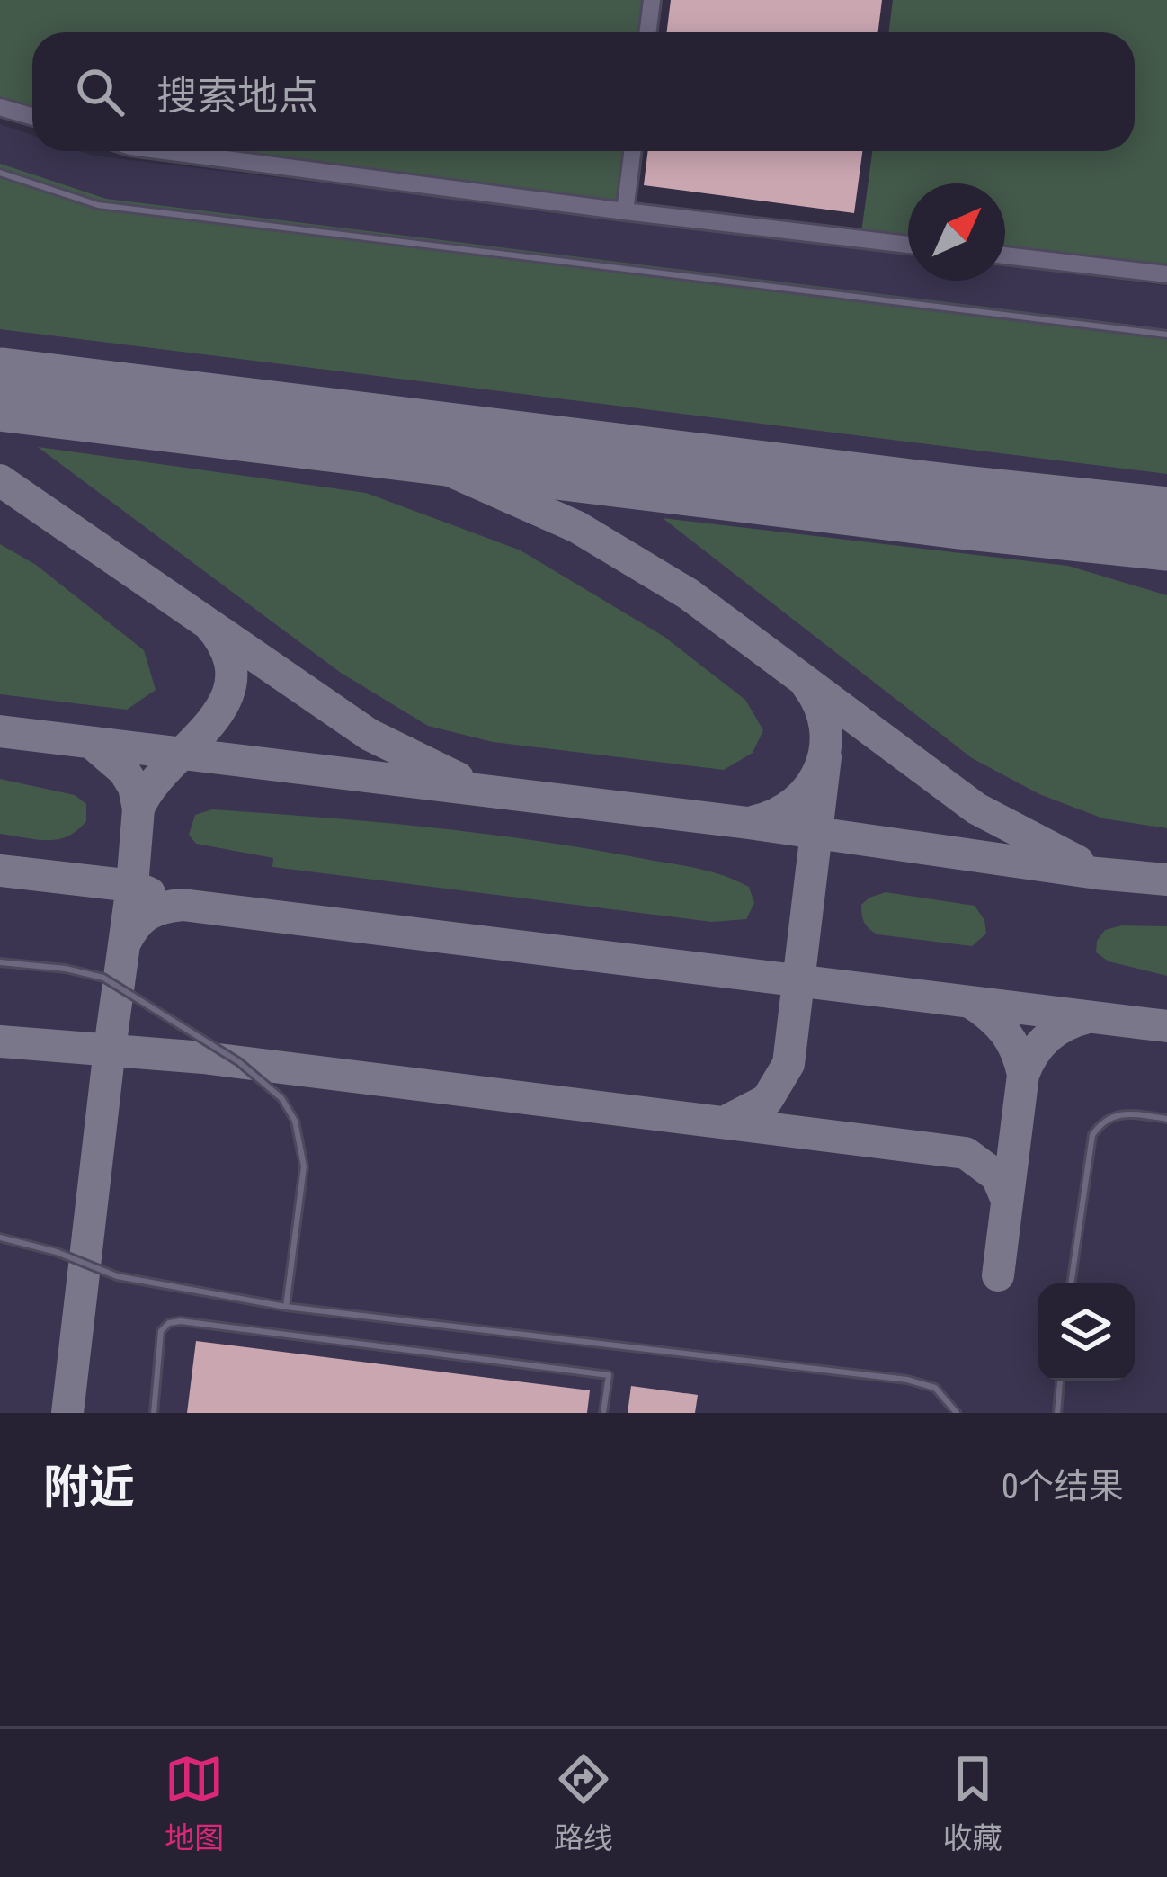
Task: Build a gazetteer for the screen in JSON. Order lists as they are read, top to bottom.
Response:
{
  "north": "top right",
  "page": {
    "search": "搜索地点",
    "heading": ["附近", "0个结果"],
    "nav": ["地图", "路线", "收藏"]
  }
}
